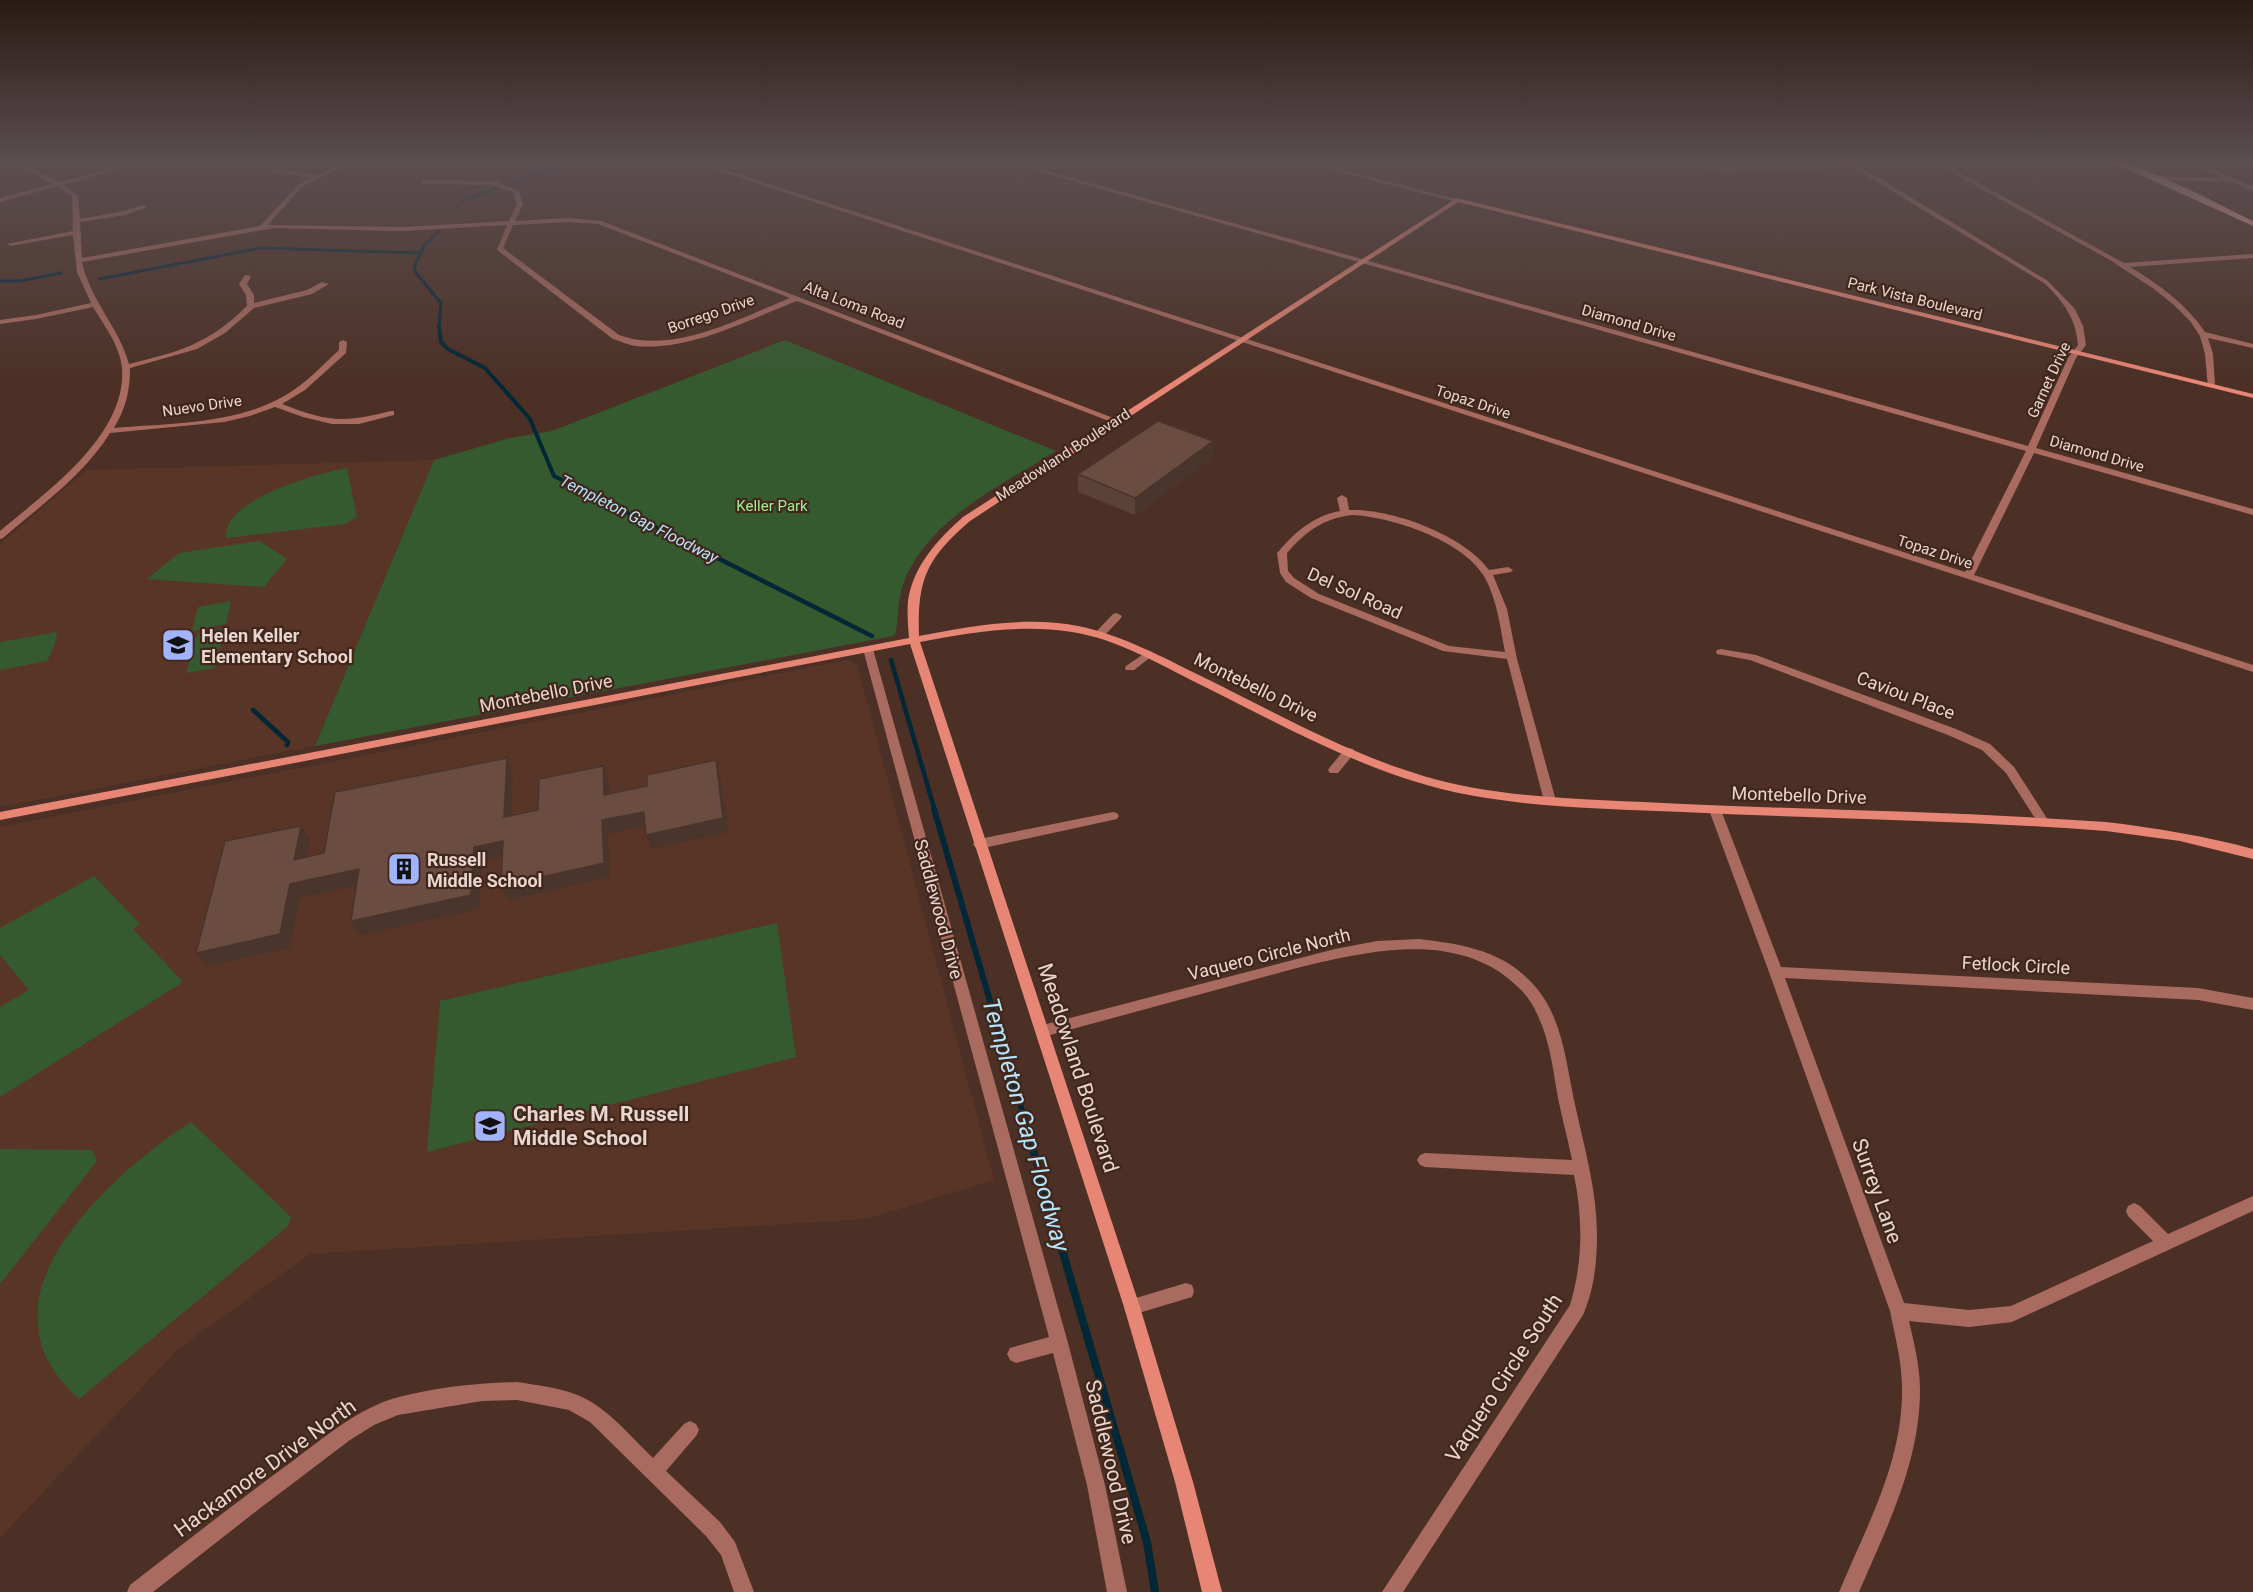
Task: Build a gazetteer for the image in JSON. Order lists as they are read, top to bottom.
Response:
{
  "streets": {
    "street": [
      "Park Vista Boulevard",
      "Alta Loma Road",
      "Borrego Drive",
      "Diamond Drive",
      "Garnet Drive",
      "Topaz Drive",
      "Nuevo Drive",
      "Meadowland Boulevard",
      "Del Sol Road",
      "Montebello Drive",
      "Caviou Place",
      "Saddlewood Drive",
      "Vaquero Circle North",
      "Fetlock Circle",
      "Surrey Lane",
      "Vaquero Circle South",
      "Hackamore Drive North"
    ]
  },
  "crossings": [
    ["Park Vista Boulevard", "Garnet Drive"],
    ["Alta Loma Road", "Borrego Drive"],
    ["Alta Loma Road", "Meadowland Boulevard"],
    ["Diamond Drive", "Garnet Drive"],
    ["Diamond Drive", "Meadowland Boulevard"],
    ["Garnet Drive", "Topaz Drive"],
    ["Topaz Drive", "Meadowland Boulevard"],
    ["Meadowland Boulevard", "Montebello Drive"],
    ["Meadowland Boulevard", "Vaquero Circle North"],
    ["Del Sol Road", "Montebello Drive"],
    ["Montebello Drive", "Caviou Place"],
    ["Montebello Drive", "Saddlewood Drive"],
    ["Montebello Drive", "Surrey Lane"],
    ["Vaquero Circle North", "Vaquero Circle South"],
    ["Fetlock Circle", "Surrey Lane"]
  ],
  "water": ["Templeton Gap Floodway"],
  "parks": ["Keller Park"],
  "places": {
    "school or university": ["Helen Keller Elementary School", "Charles M. Russell Middle School"],
    "building": ["Russell Middle School"]
  }
}
